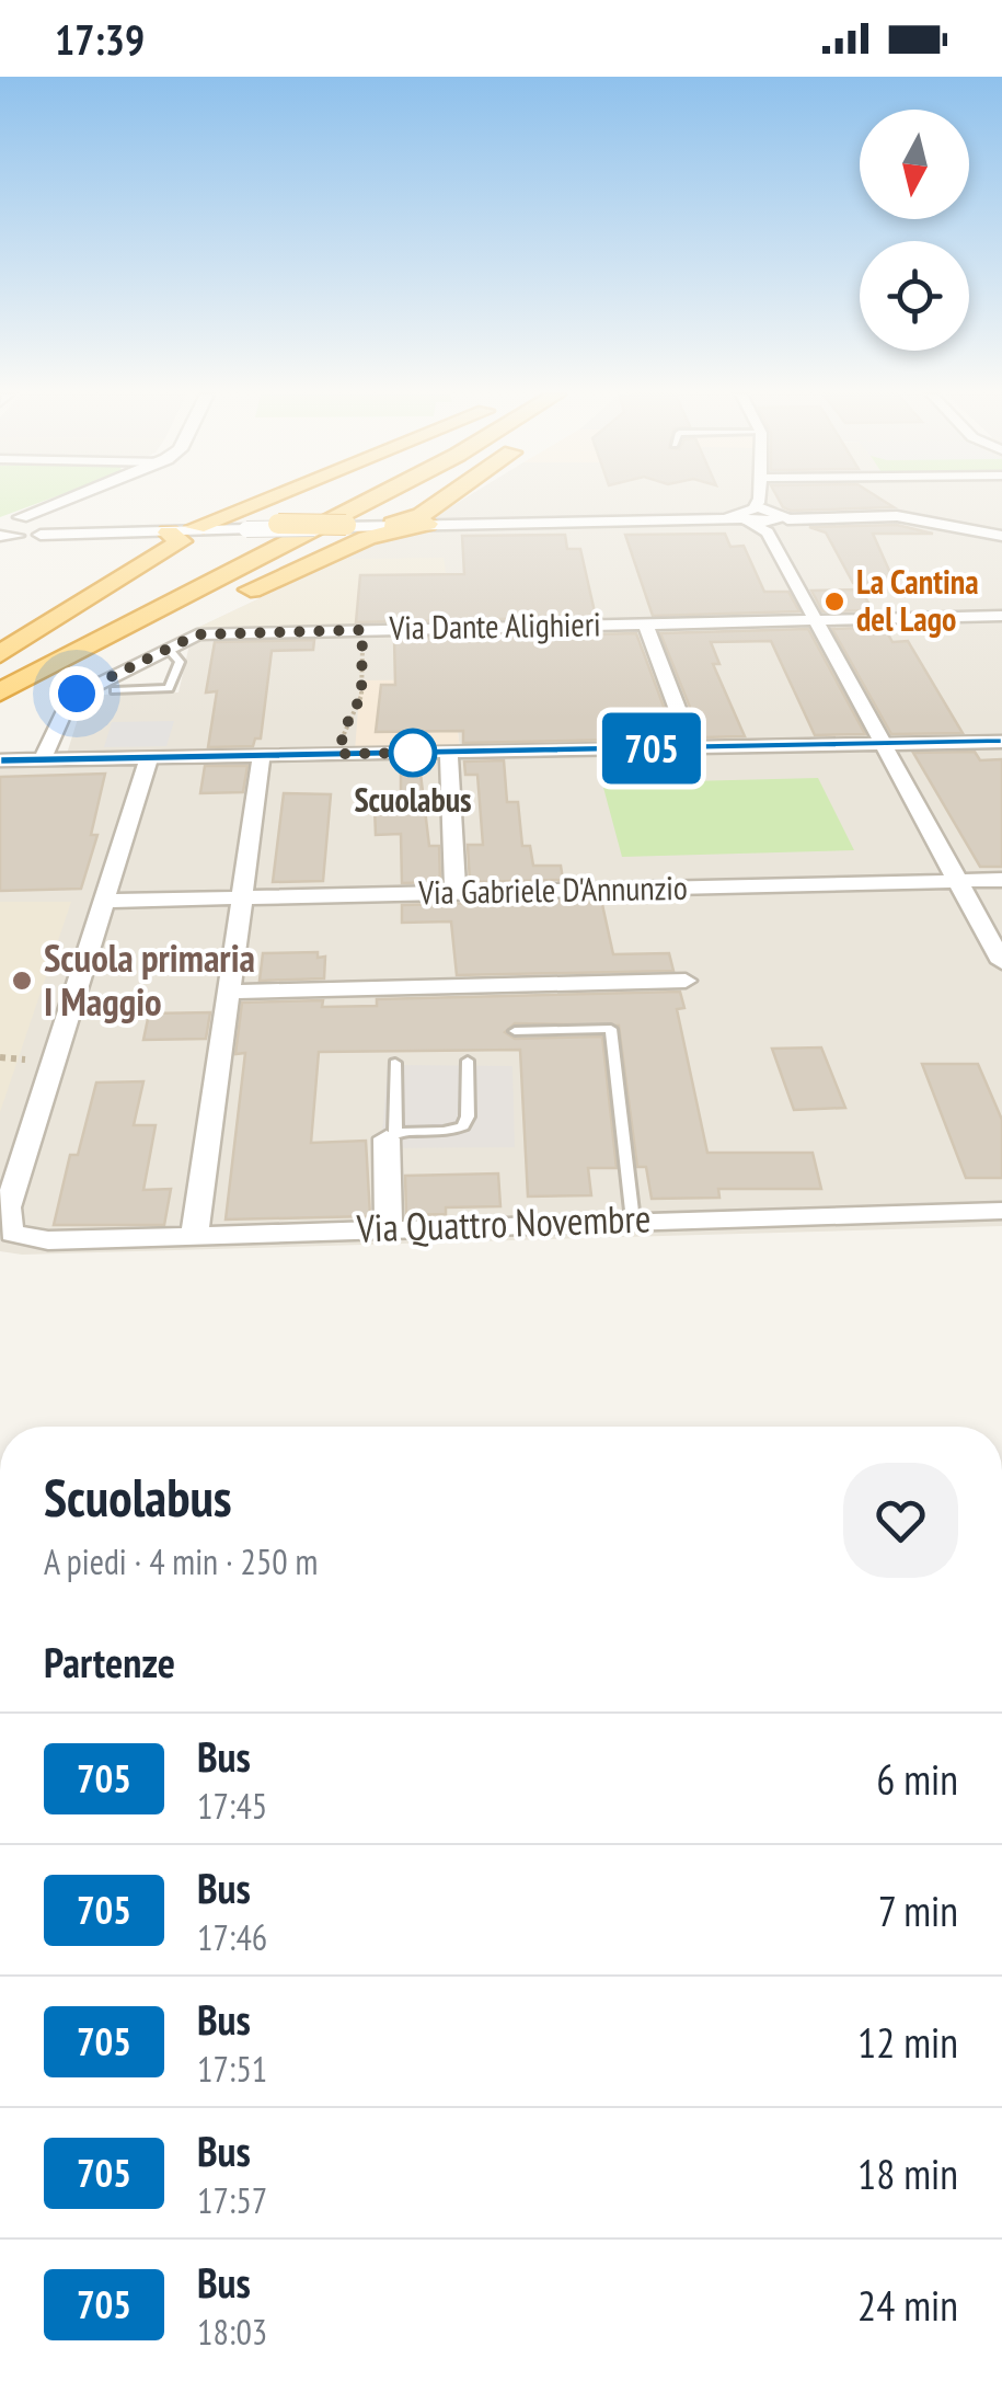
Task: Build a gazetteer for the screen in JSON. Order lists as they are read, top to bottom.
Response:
{
  "streets": {
    "street": ["Via Dante Alighieri", "Via Gabriele D'Annunzio", "Via Quattro Novembre"]
  },
  "places": ["La Cantina del Lago", "Scuolabus", "Scuola primaria I Maggio"],
  "lines": ["bus line 705"],
  "north": "bottom",
  "page": {
    "status": "17:39",
    "on_map": "705",
    "heading": [
      ["Scuolabus", "A piedi · 4 min · 250 m"],
      "Partenze"
    ],
    "list": [
      {
        "mark": "705",
        "name": "Bus",
        "note": "17:45",
        "value": "6 min"
      },
      {
        "mark": "705",
        "name": "Bus",
        "note": "17:46",
        "value": "7 min"
      },
      {
        "mark": "705",
        "name": "Bus",
        "note": "17:51",
        "value": "12 min"
      },
      {
        "mark": "705",
        "name": "Bus",
        "note": "17:57",
        "value": "18 min"
      },
      {
        "mark": "705",
        "name": "Bus",
        "note": "18:03",
        "value": "24 min"
      }
    ]
  }
}
